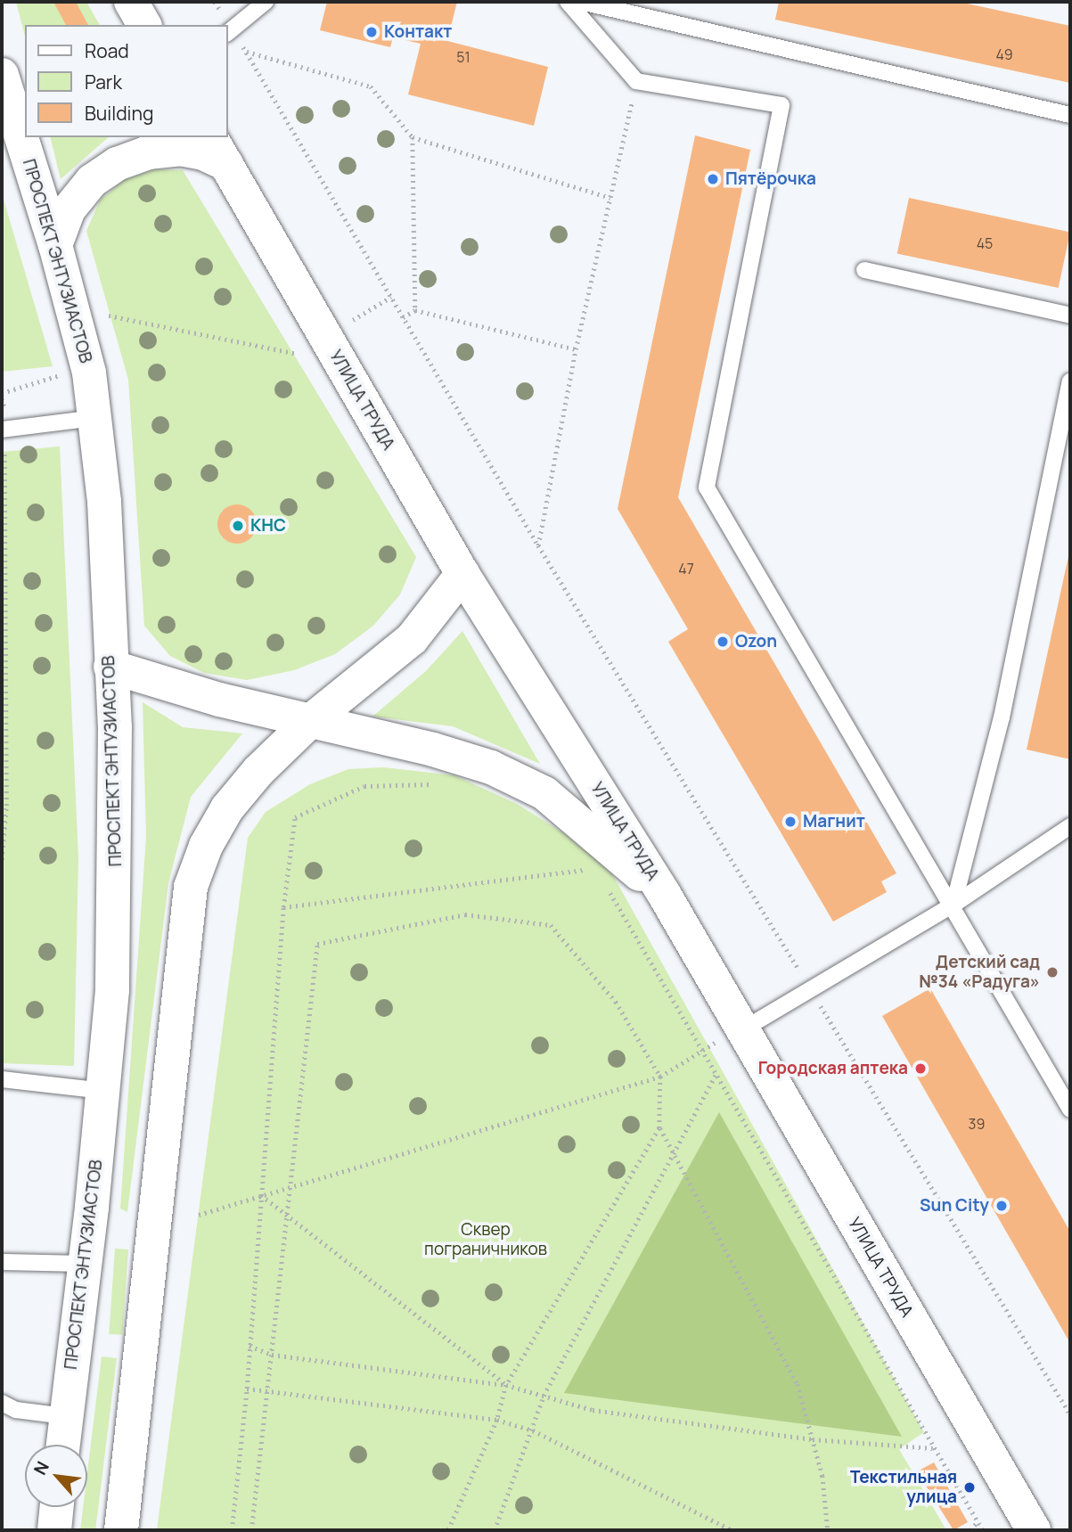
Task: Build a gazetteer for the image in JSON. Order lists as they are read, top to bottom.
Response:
{
  "streets": {
    "main road": ["ПРОСПЕКТ ЭНТУЗИАСТОВ", "УЛИЦА ТРУДА"]
  },
  "parks": ["Сквер пограничников"],
  "places": [
    "Контакт",
    "Пятёрочка",
    "КНС",
    "Ozon",
    "Магнит",
    "Детский сад №34 «Радуга»",
    "Городская аптека",
    "Sun City",
    "Текстильная улица"
  ],
  "house_numbers": [
    "49",
    "51",
    "45",
    "47",
    "39"
  ],
  "legend": ["Road", "Park", "Building"],
  "north": "top left"
}
